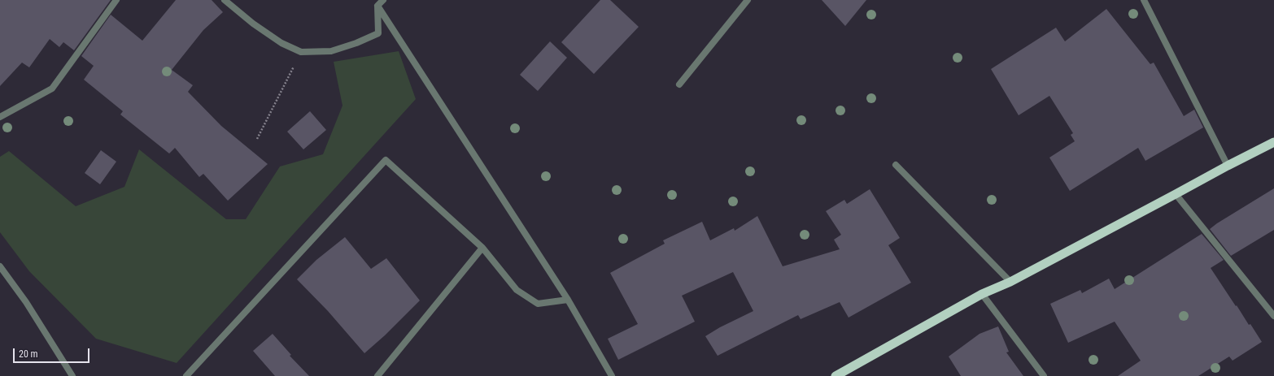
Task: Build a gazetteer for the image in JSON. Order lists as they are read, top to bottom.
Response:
{
  "scale_bar": "20 m"
}
